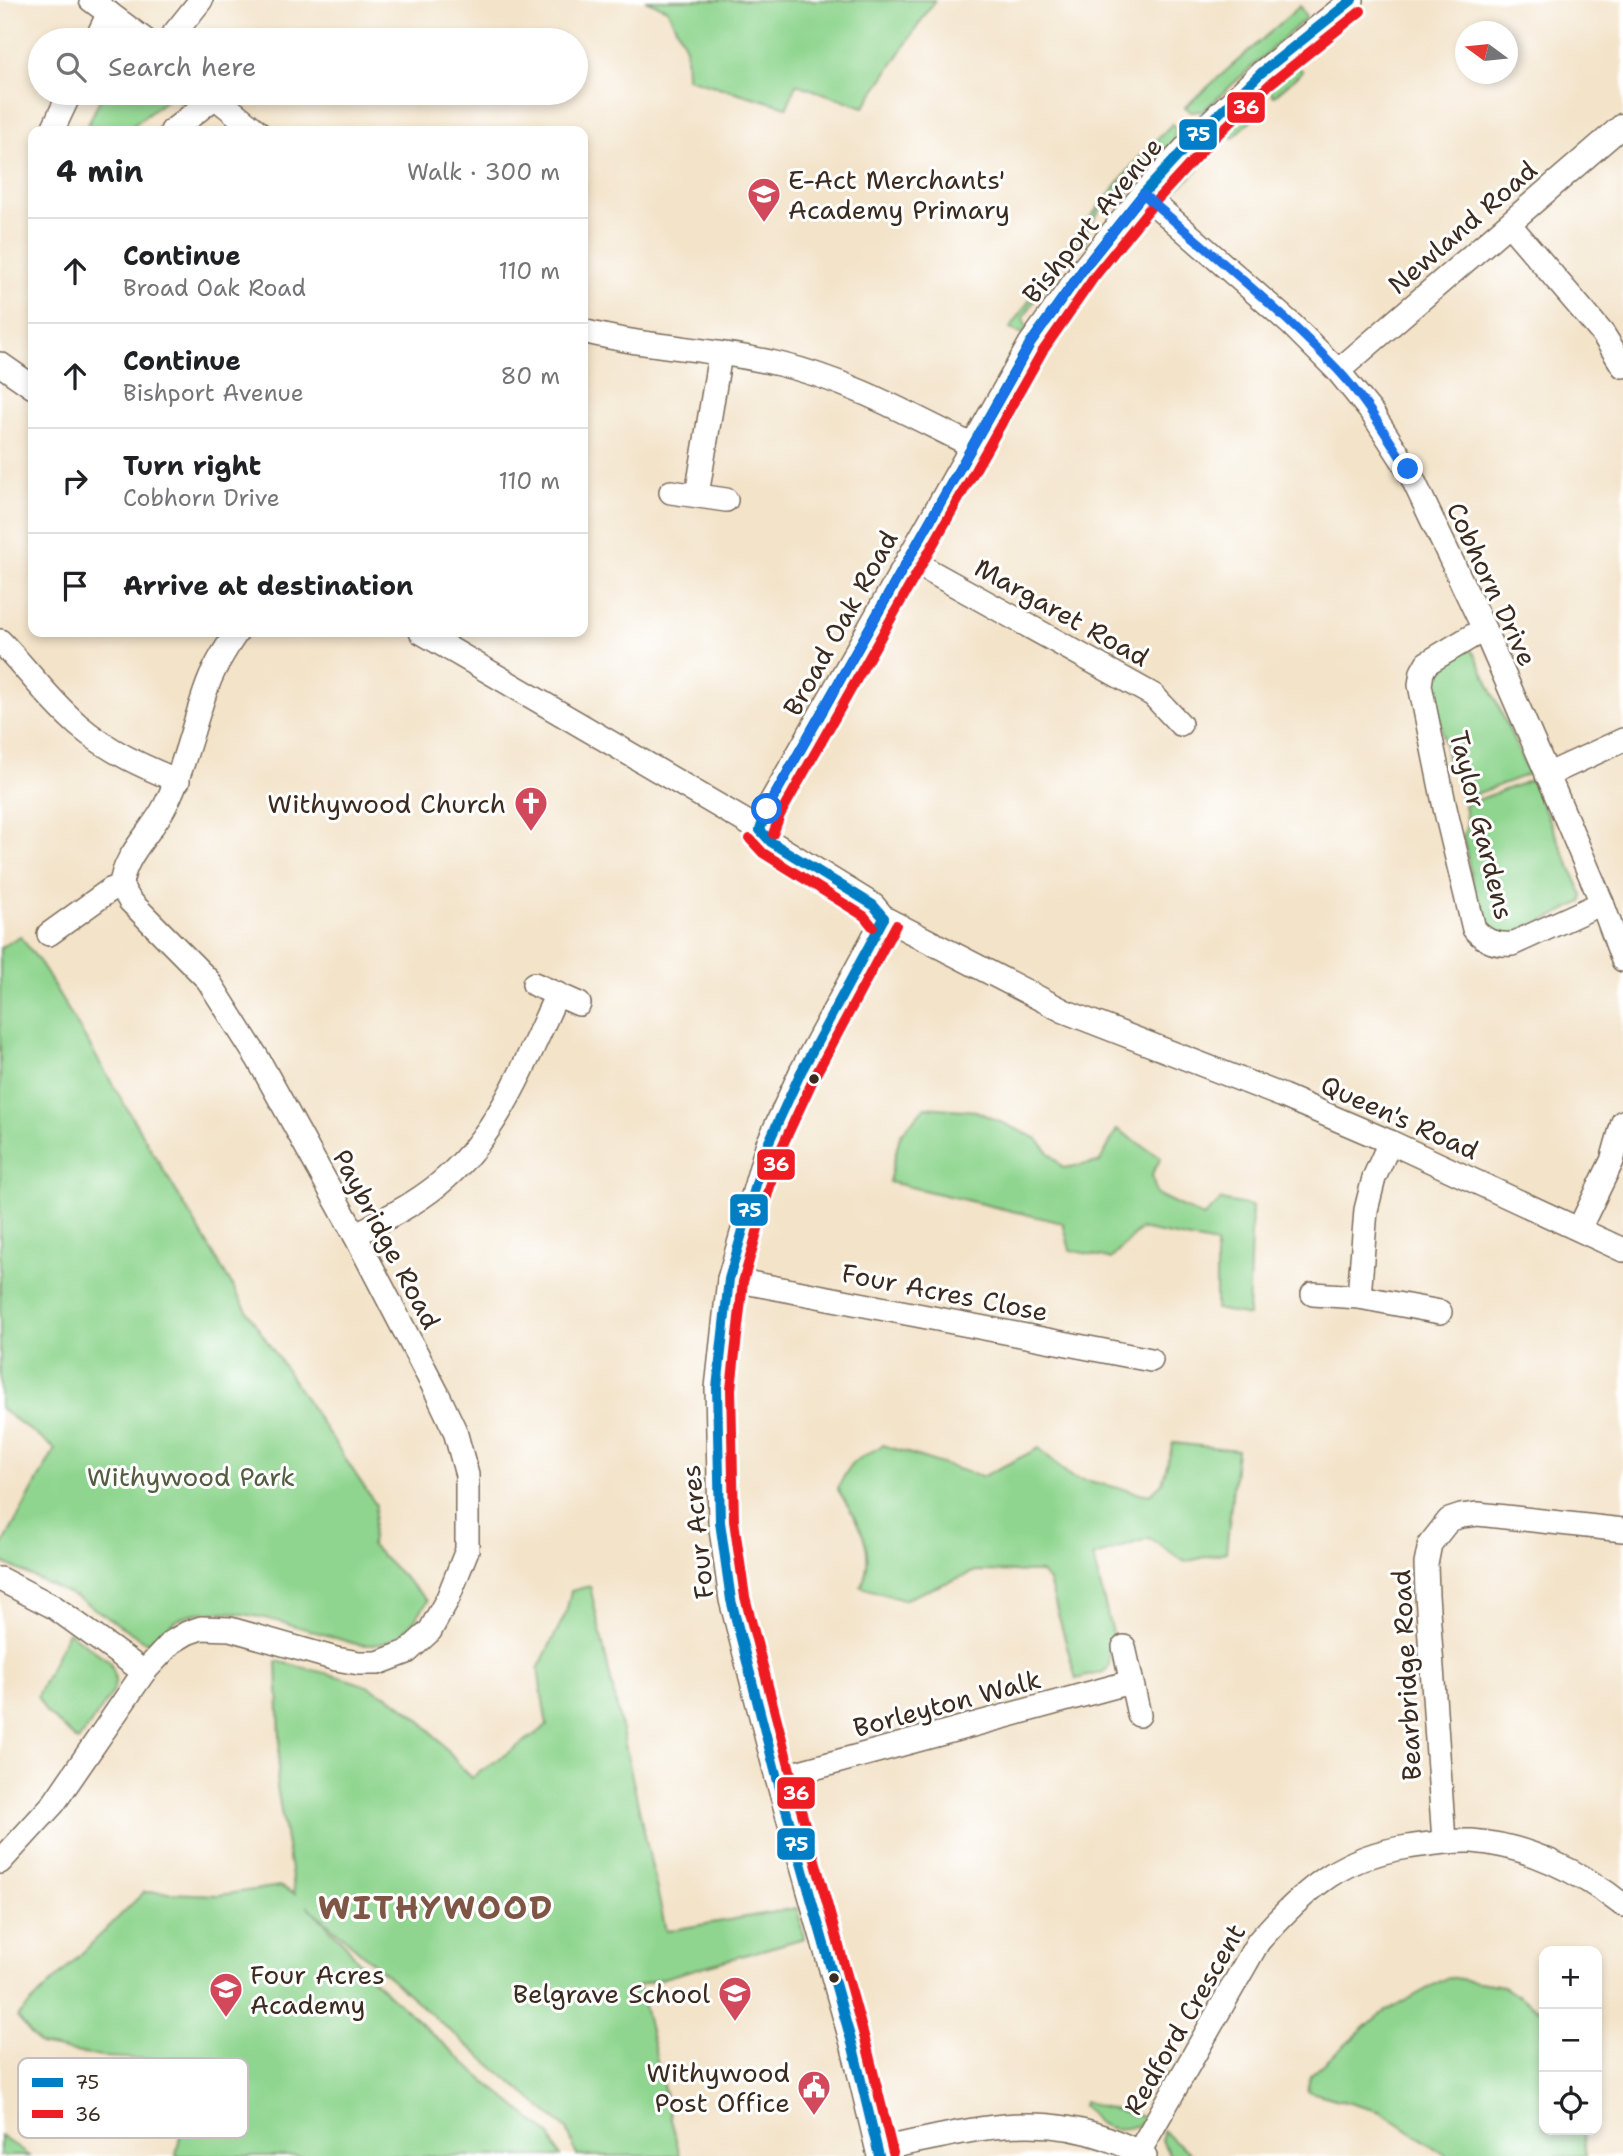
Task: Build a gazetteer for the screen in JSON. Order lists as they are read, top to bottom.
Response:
{
  "streets": {
    "street": [
      "Bishport Avenue",
      "Newland Road",
      "Cobhorn Drive",
      "Margaret Road",
      "Broad Oak Road",
      "Taylor Gardens",
      "Queen's Road",
      "Paybridge Road",
      "Four Acres Close",
      "Four Acres",
      "Bearbridge Road",
      "Borleyton Walk",
      "Redford Crescent"
    ]
  },
  "crossings": [
    ["Bishport Avenue", "Cobhorn Drive"],
    ["Bishport Avenue", "Broad Oak Road"],
    ["Newland Road", "Cobhorn Drive"],
    ["Cobhorn Drive", "Taylor Gardens"],
    ["Margaret Road", "Broad Oak Road"],
    ["Broad Oak Road", "Queen's Road"],
    ["Queen's Road", "Four Acres"],
    ["Four Acres Close", "Four Acres"],
    ["Four Acres", "Borleyton Walk"],
    ["Bearbridge Road", "Redford Crescent"]
  ],
  "districts": ["WITHYWOOD"],
  "parks": ["Withywood Park"],
  "places": {
    "school or university": ["E-Act Merchants' Academy Primary", "Four Acres Academy", "Belgrave School"],
    "church": ["Withywood Church"],
    "public building": ["Withywood Post Office"]
  },
  "lines": ["transit line 75", "transit line 36"],
  "legend": ["75", "36"],
  "north": "left",
  "page": {
    "search": "Search here",
    "heading": ["4 min", "Walk · 300 m"],
    "list": [
      ["Continue", "Broad Oak Road", "110 m"],
      ["Continue", "Bishport Avenue", "80 m"],
      ["Turn right", "Cobhorn Drive", "110 m"],
      "Arrive at destination"
    ],
    "map_buttons": ["+", "−"]
  }
}
